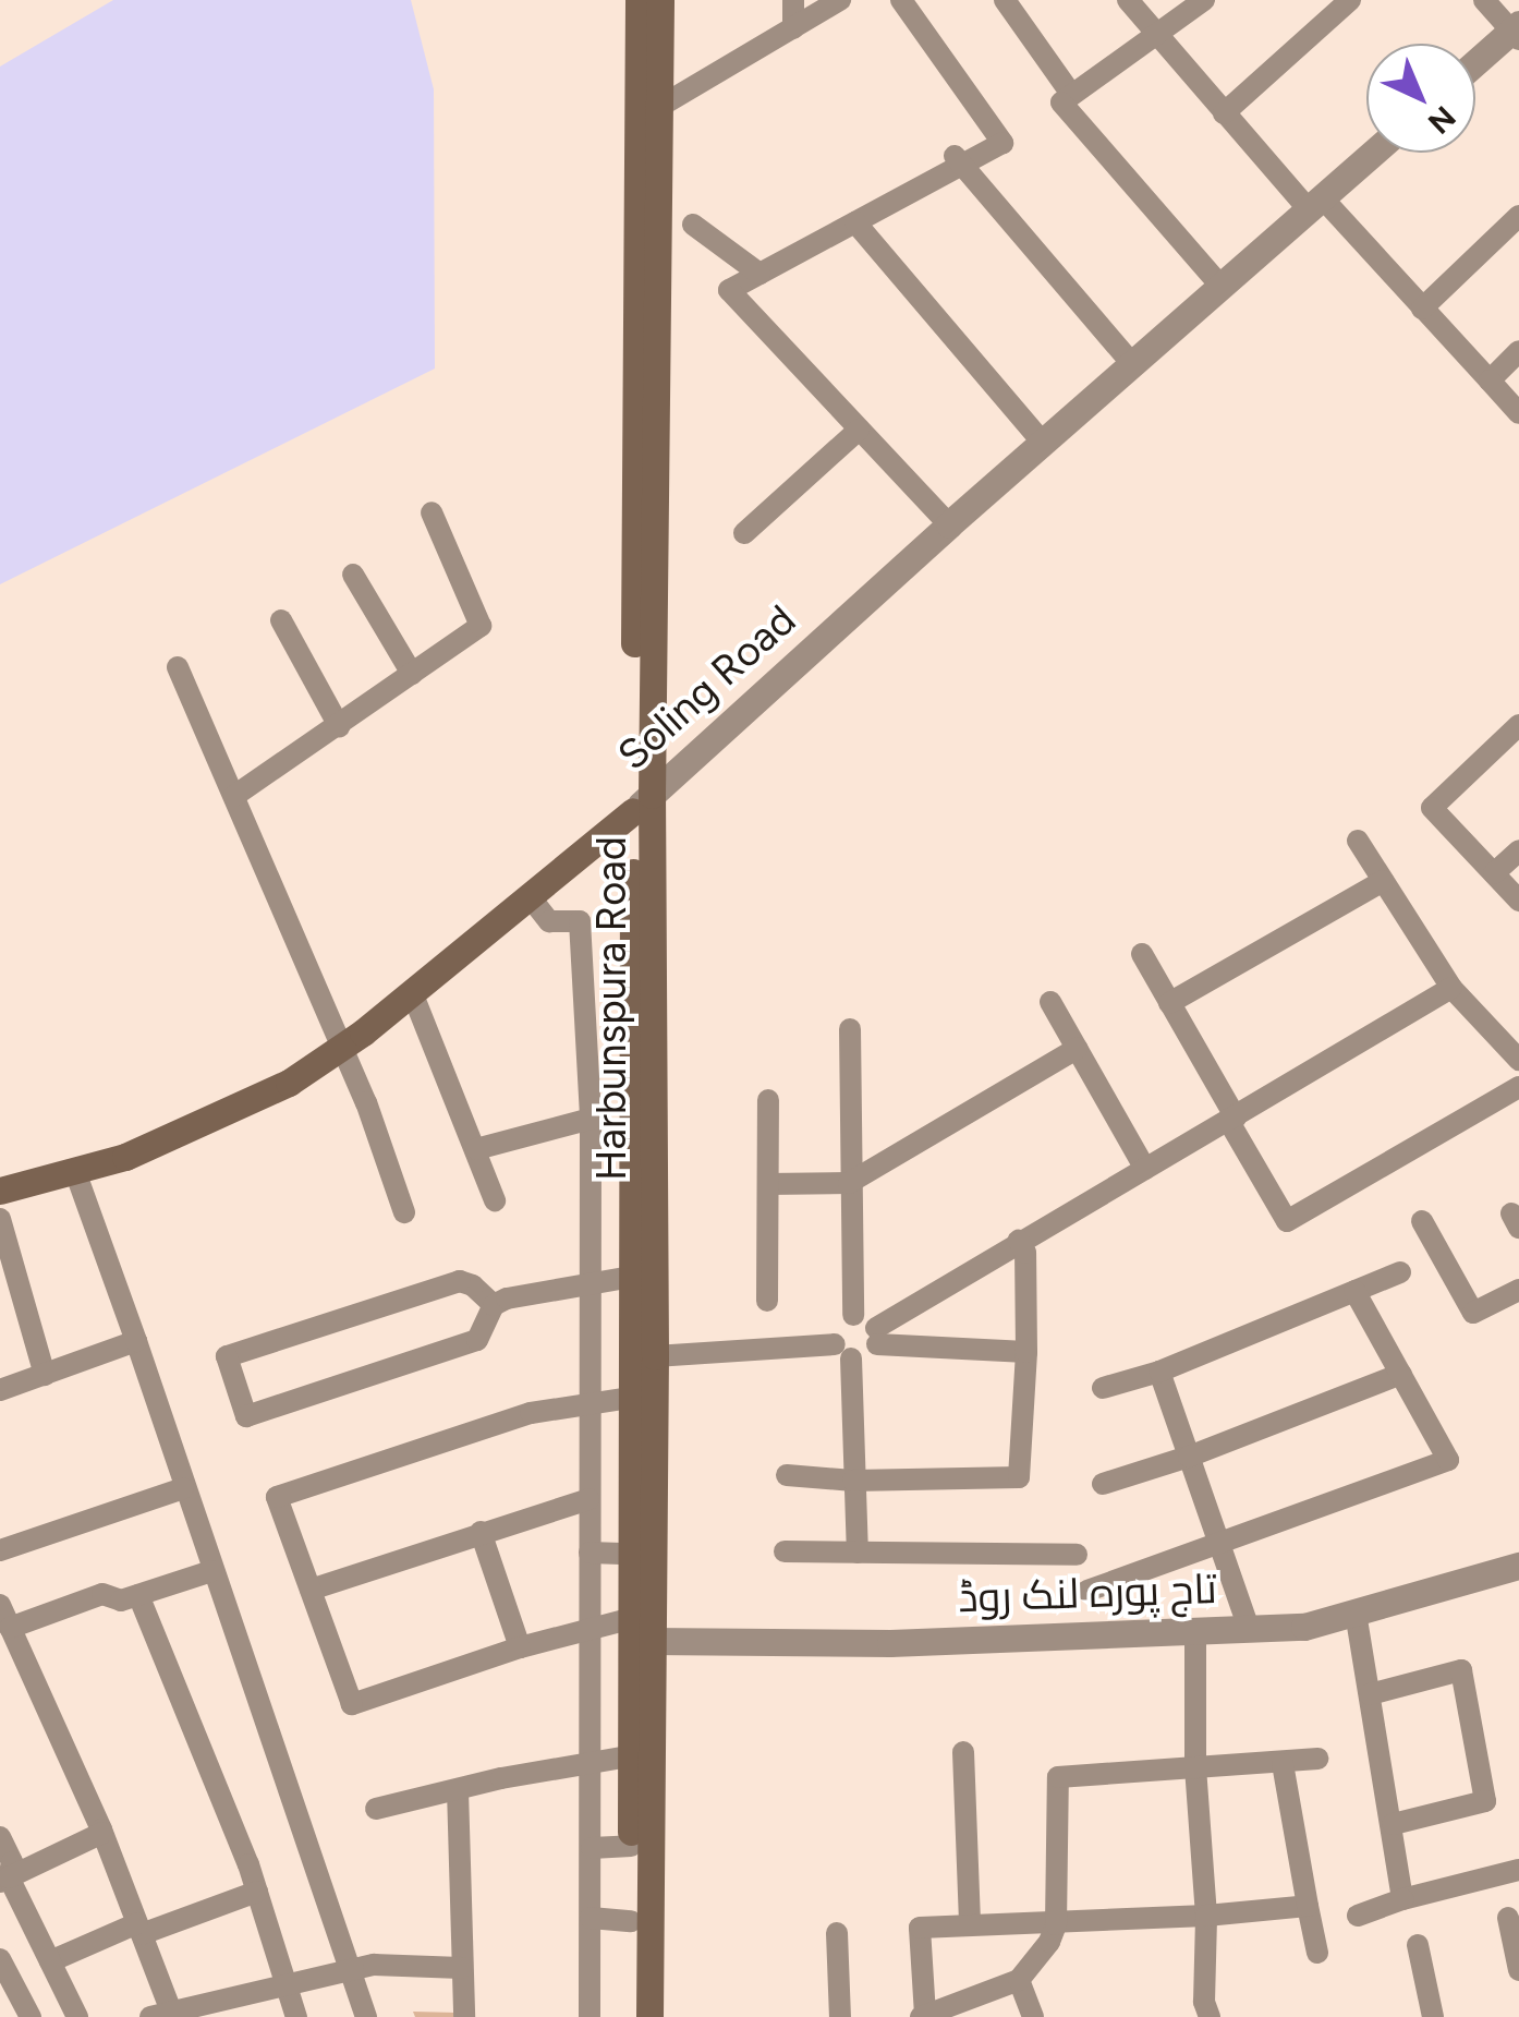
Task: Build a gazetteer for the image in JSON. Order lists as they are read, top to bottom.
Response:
{
  "streets": {
    "main road": ["Soling Road", "Harbunspura Road"],
    "street": ["تاج پورہ لنک روڈ"]
  },
  "crossings": [
    ["Soling Road", "Harbunspura Road"],
    ["Harbunspura Road", "تاج پورہ لنک روڈ"]
  ],
  "north": "bottom right"
}
